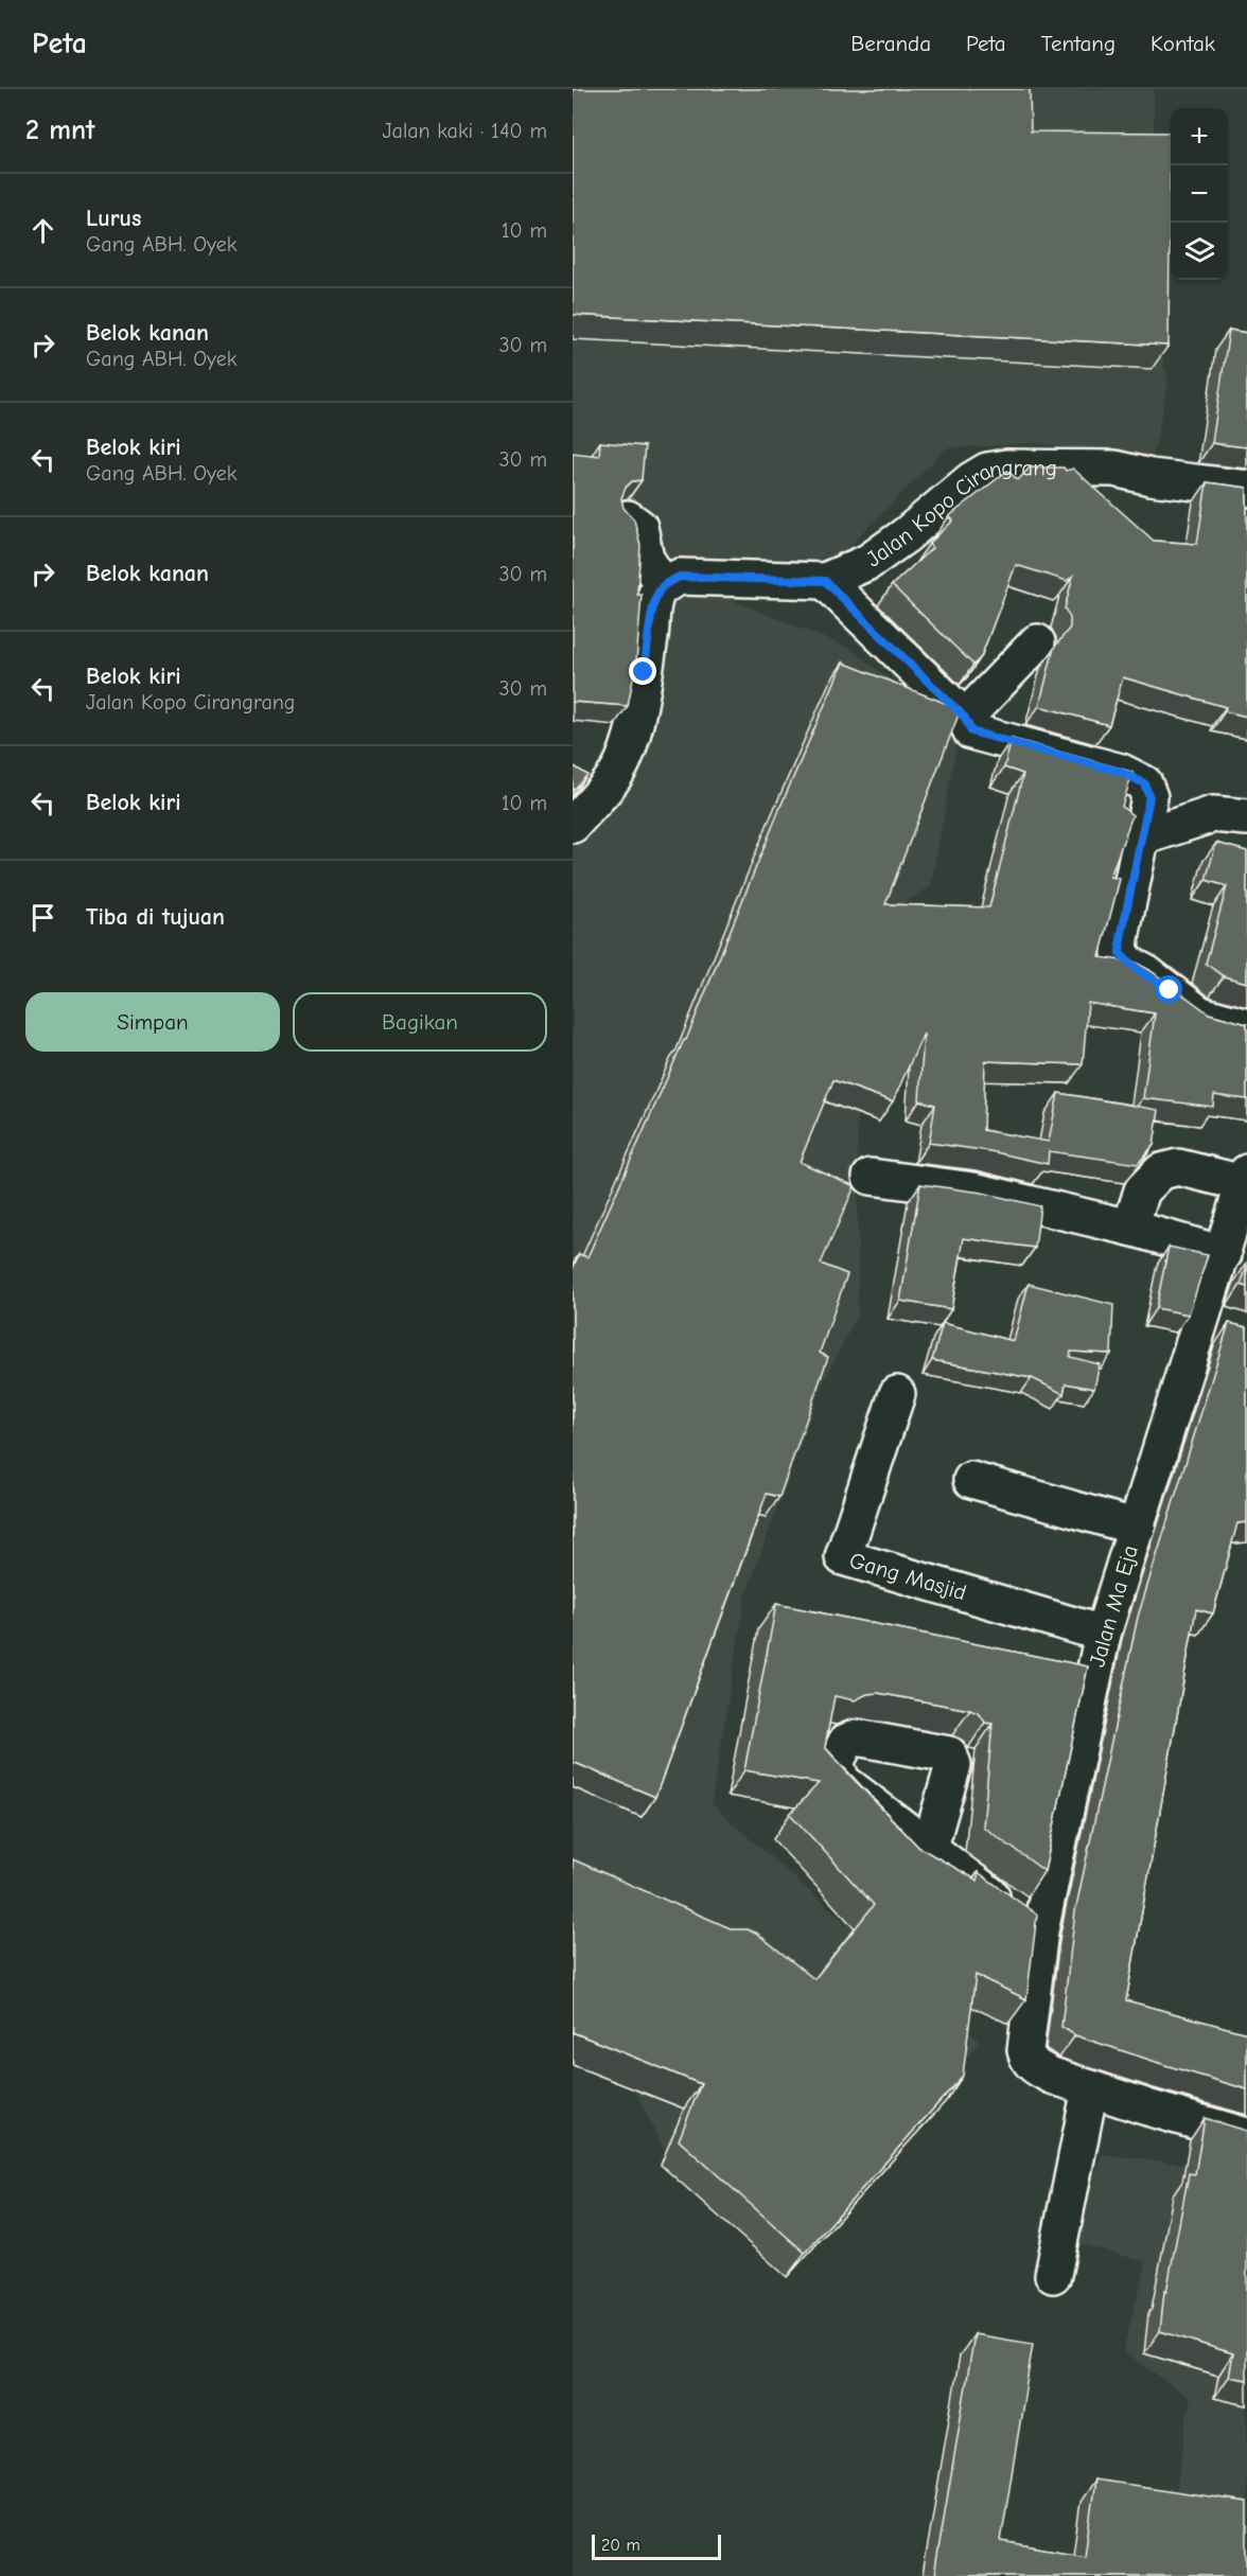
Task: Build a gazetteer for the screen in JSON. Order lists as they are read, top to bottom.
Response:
{
  "streets": {
    "street": ["Jalan Kopo Cirangrang", "Gang Masjid", "Jalan Ma Eja"]
  },
  "crossings": [
    ["Gang Masjid", "Jalan Ma Eja"]
  ],
  "scale_bar": "20 m",
  "page": {
    "header": "Peta",
    "nav": [
      "Beranda",
      "Peta",
      "Tentang",
      "Kontak"
    ],
    "heading": ["2 mnt", "Jalan kaki · 140 m"],
    "map_buttons": ["+", "−"],
    "list": [
      ["Lurus", "Gang ABH. Oyek", "10 m"],
      ["Belok kanan", "Gang ABH. Oyek", "30 m"],
      ["Belok kiri", "Gang ABH. Oyek", "30 m"],
      ["Belok kanan", "30 m"],
      ["Belok kiri", "Jalan Kopo Cirangrang", "30 m"],
      ["Belok kiri", "10 m"],
      "Tiba di tujuan"
    ],
    "buttons": ["Simpan", "Bagikan"],
    "scale": "20 m"
  }
}
